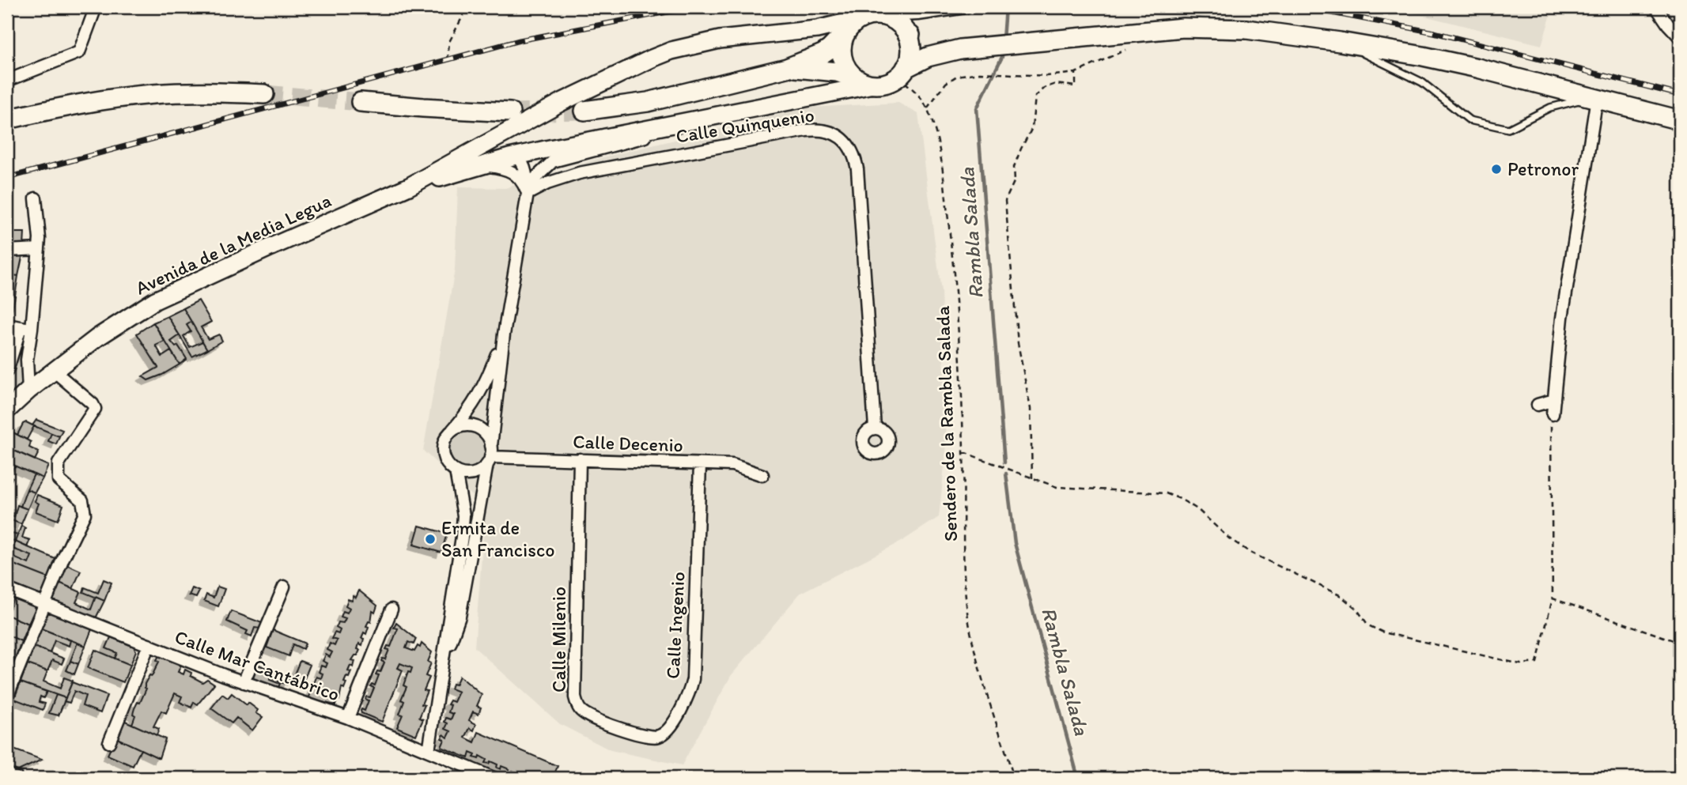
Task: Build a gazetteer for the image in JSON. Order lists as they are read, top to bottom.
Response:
{
  "streets": {
    "main road": ["Avenida de la Media Legua"],
    "street": [
      "Calle Quinquenio",
      "Calle Decenio",
      "Calle Ingenio",
      "Calle Milenio",
      "Calle Mar Cantábrico"
    ],
    "path": ["Sendero de la Rambla Salada"]
  },
  "crossings": [
    ["Calle Decenio", "Calle Ingenio"],
    ["Calle Decenio", "Calle Milenio"],
    ["Calle Ingenio", "Calle Milenio"]
  ],
  "water": ["Rambla Salada"],
  "places": ["Petronor", "Ermita de San Francisco"]
}
